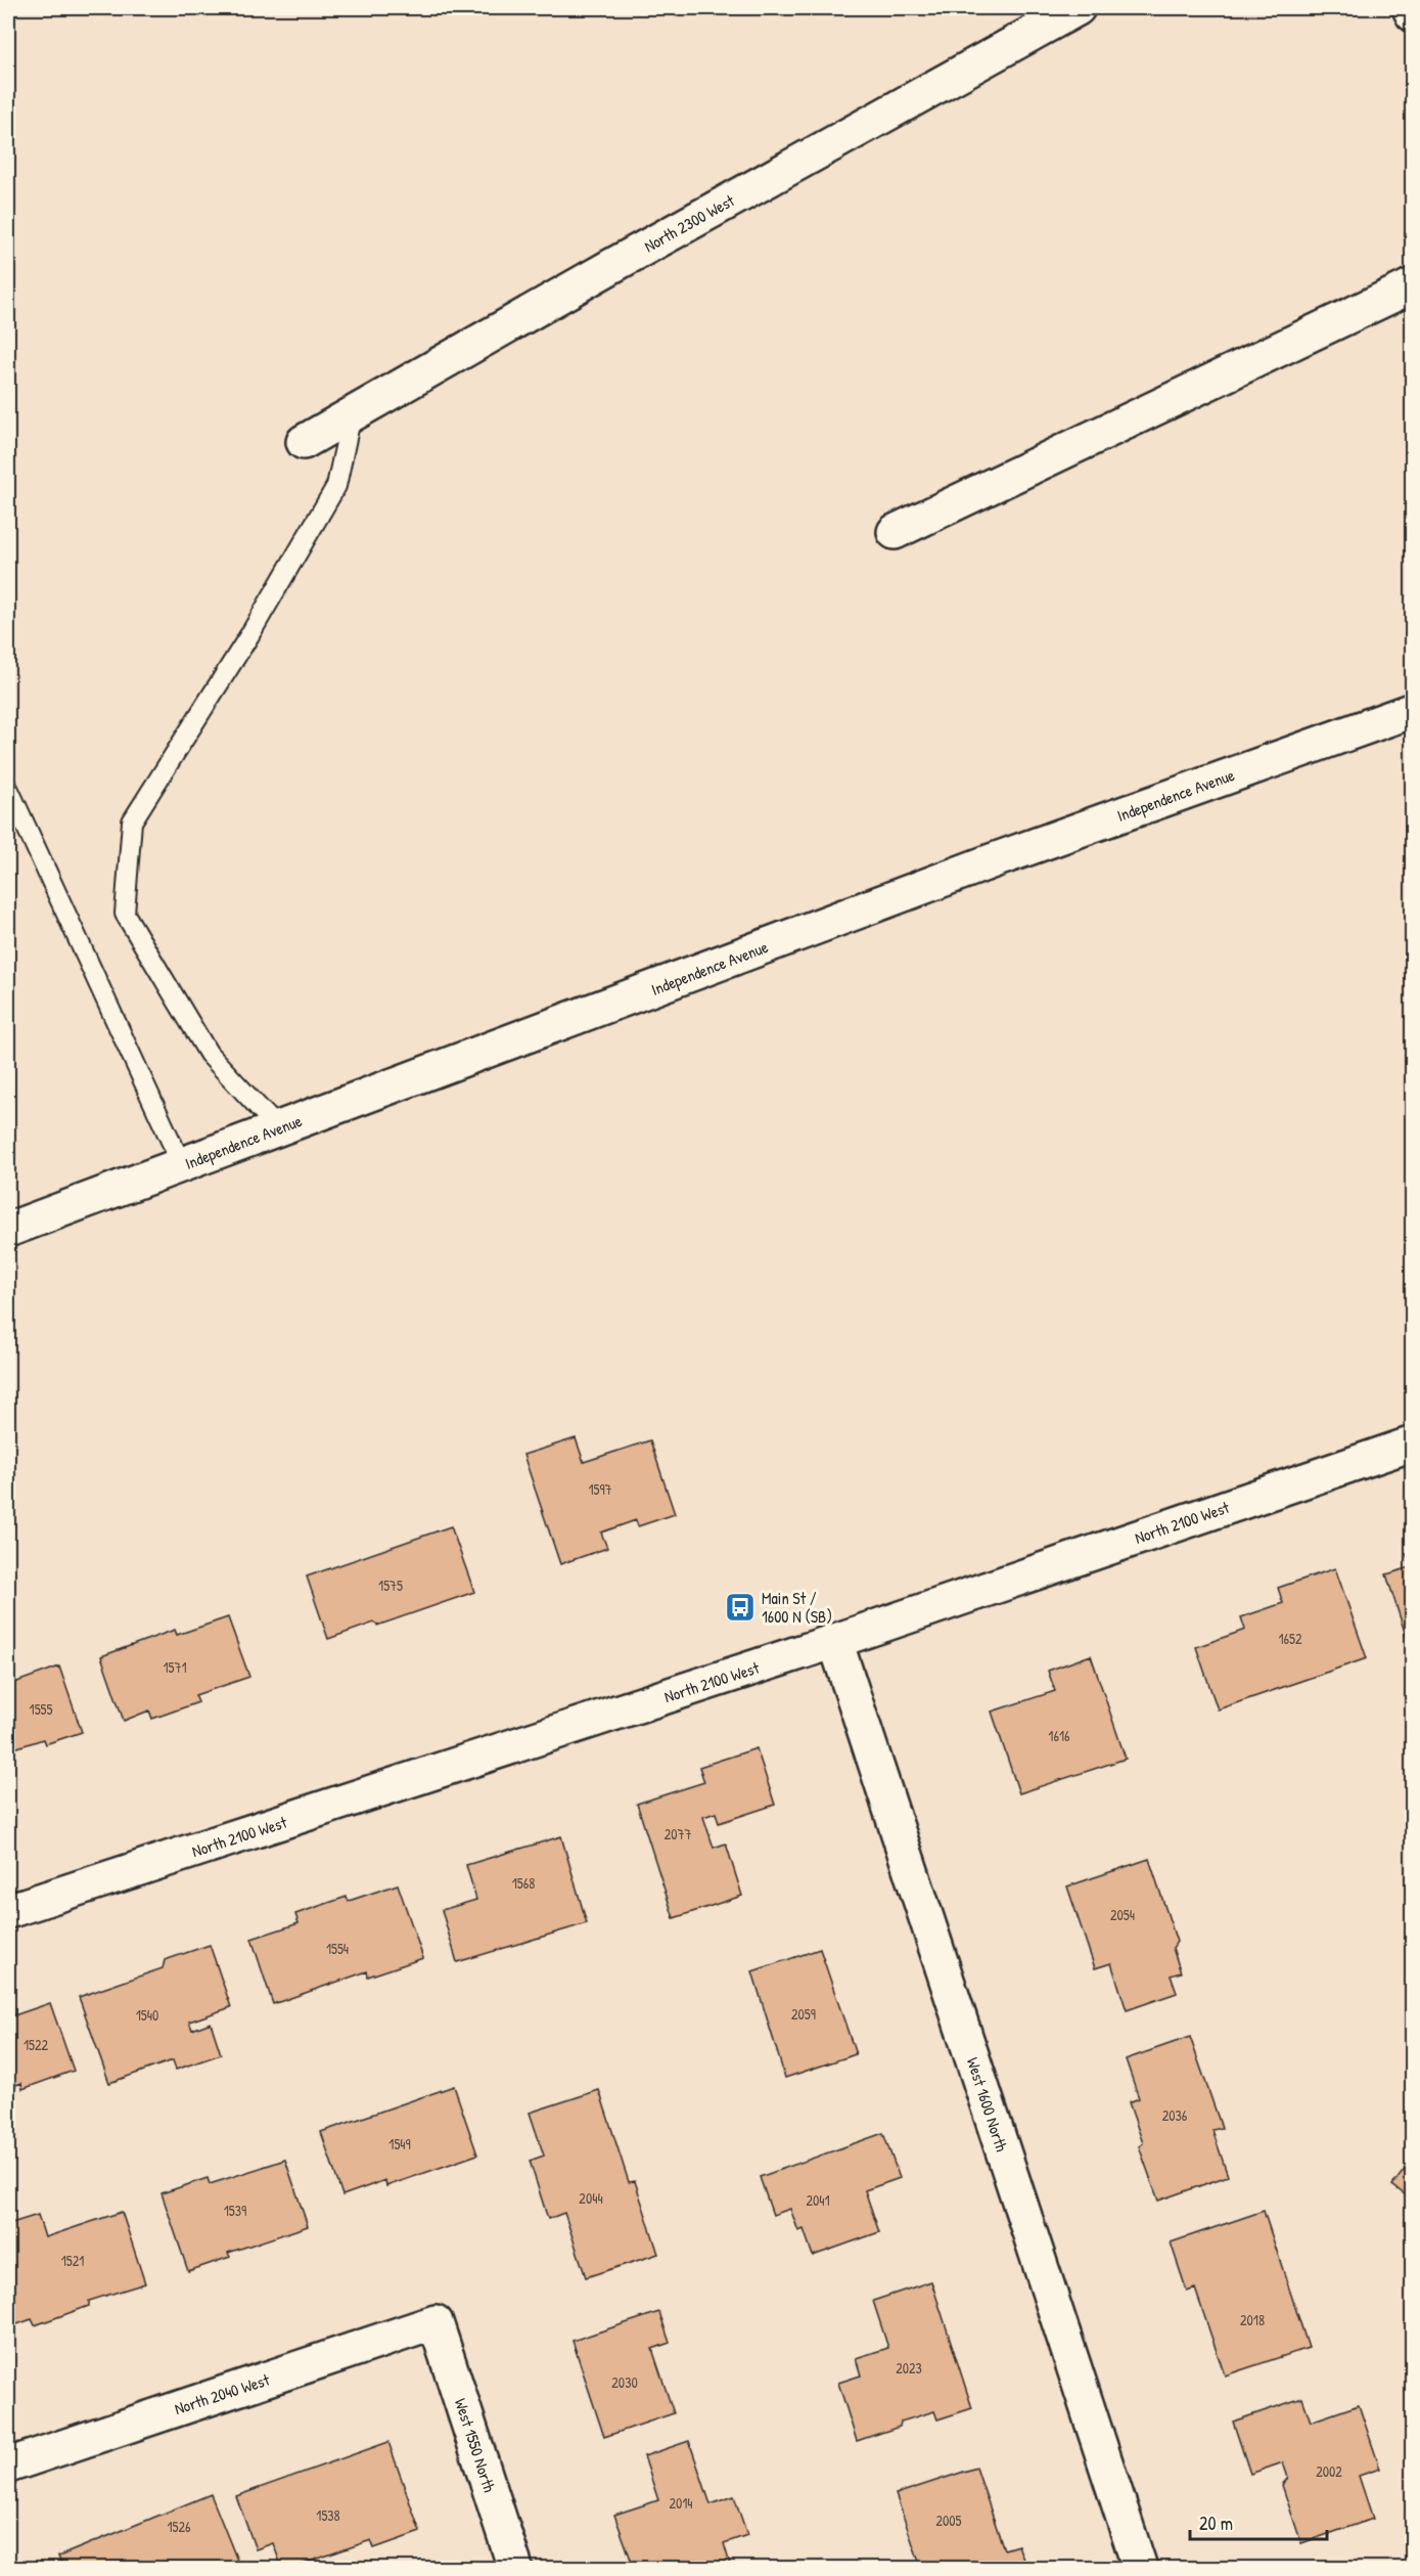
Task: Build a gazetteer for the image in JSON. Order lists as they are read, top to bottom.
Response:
{
  "streets": {
    "street": [
      "North 2300 West",
      "Independence Avenue",
      "North 2100 West",
      "West 1600 North",
      "North 2040 West",
      "West 1550 North"
    ]
  },
  "crossings": [
    ["North 2100 West", "West 1600 North"],
    ["North 2040 West", "West 1550 North"]
  ],
  "places": {
    "bus stop": ["Main St / 1600 N (SB)"]
  },
  "house_numbers": [
    "1597",
    "1575",
    "1652",
    "1571",
    "1555",
    "1616",
    "2077",
    "1568",
    "2054",
    "1554",
    "2059",
    "1540",
    "1522",
    "2036",
    "1549",
    "2044",
    "2041",
    "1539",
    "1521",
    "2018",
    "2023",
    "2030",
    "2002",
    "2014",
    "1538",
    "2005",
    "1526"
  ],
  "scale_bar": "20 m"
}
